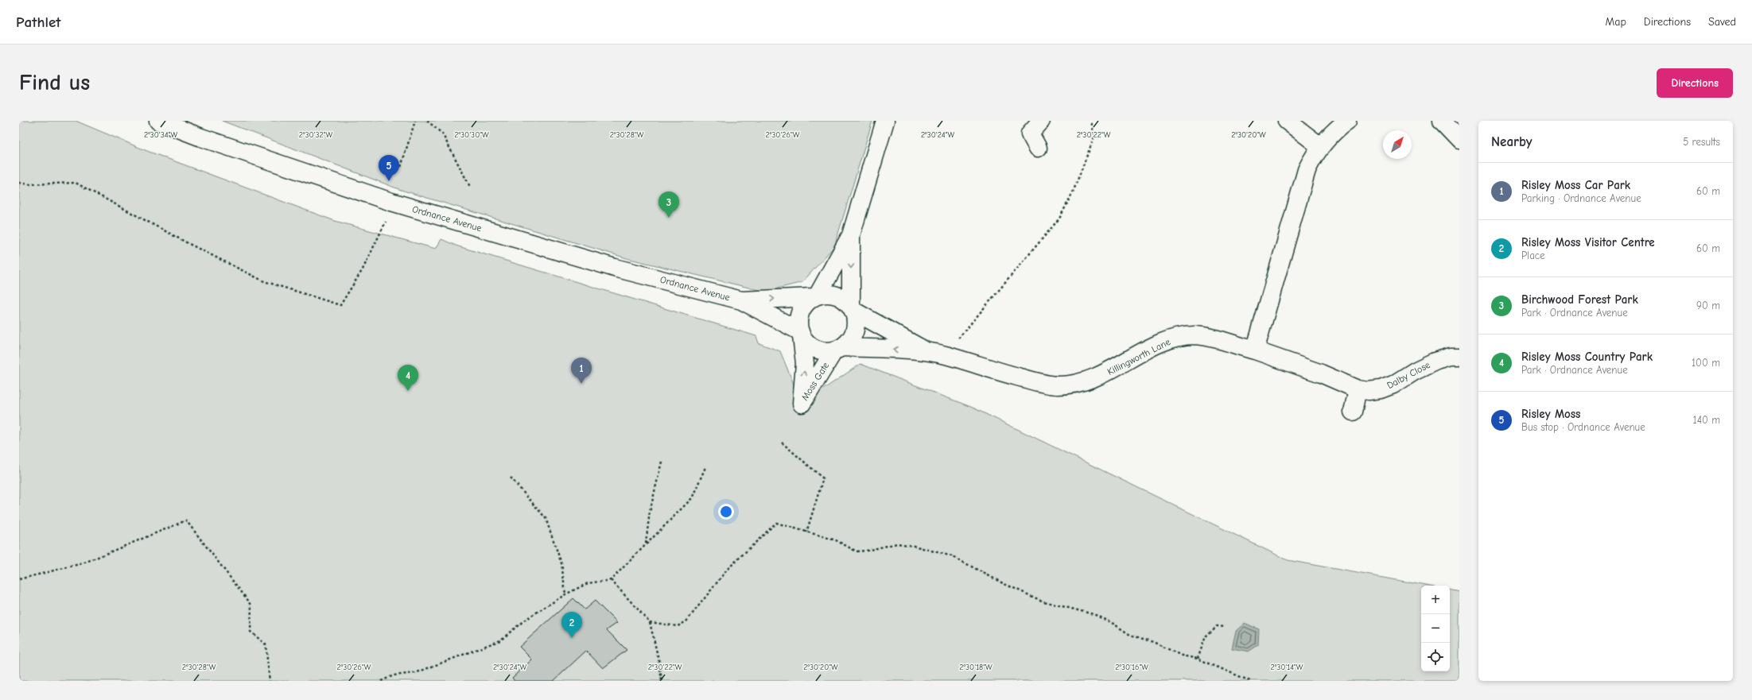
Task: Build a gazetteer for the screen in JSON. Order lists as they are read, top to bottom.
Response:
{
  "streets": {
    "street": [
      "Ordnance Avenue",
      "Killingworth Lane",
      "Dalby Close",
      "Moss Gate"
    ]
  },
  "crossings": [
    ["Ordnance Avenue", "Killingworth Lane"],
    ["Ordnance Avenue", "Moss Gate"],
    ["Killingworth Lane", "Dalby Close"],
    ["Killingworth Lane", "Moss Gate"]
  ],
  "north": "top right",
  "page": {
    "header": "Pathlet",
    "nav": ["Map", "Directions", "Saved"],
    "buttons": "Directions",
    "title": "Find us",
    "heading": ["Nearby", "5 results"],
    "pins": [
      "5",
      "3",
      "1",
      "4",
      "2"
    ],
    "list": [
      {
        "mark": "1",
        "name": "Risley Moss Car Park",
        "note": "Parking · Ordnance Avenue",
        "value": "60 m"
      },
      {
        "mark": "2",
        "name": "Risley Moss Visitor Centre",
        "note": "Place",
        "value": "60 m"
      },
      {
        "mark": "3",
        "name": "Birchwood Forest Park",
        "note": "Park · Ordnance Avenue",
        "value": "90 m"
      },
      {
        "mark": "4",
        "name": "Risley Moss Country Park",
        "note": "Park · Ordnance Avenue",
        "value": "100 m"
      },
      {
        "mark": "5",
        "name": "Risley Moss",
        "note": "Bus stop · Ordnance Avenue",
        "value": "140 m"
      }
    ],
    "map_buttons": ["+", "−"]
  },
  "coordinates": [
    "2°30'34\"W",
    "2°30'32\"W",
    "2°30'30\"W",
    "2°30'28\"W",
    "2°30'26\"W",
    "2°30'24\"W",
    "2°30'22\"W",
    "2°30'20\"W",
    "2°30'18\"W",
    "2°30'16\"W",
    "2°30'14\"W"
  ]
}
